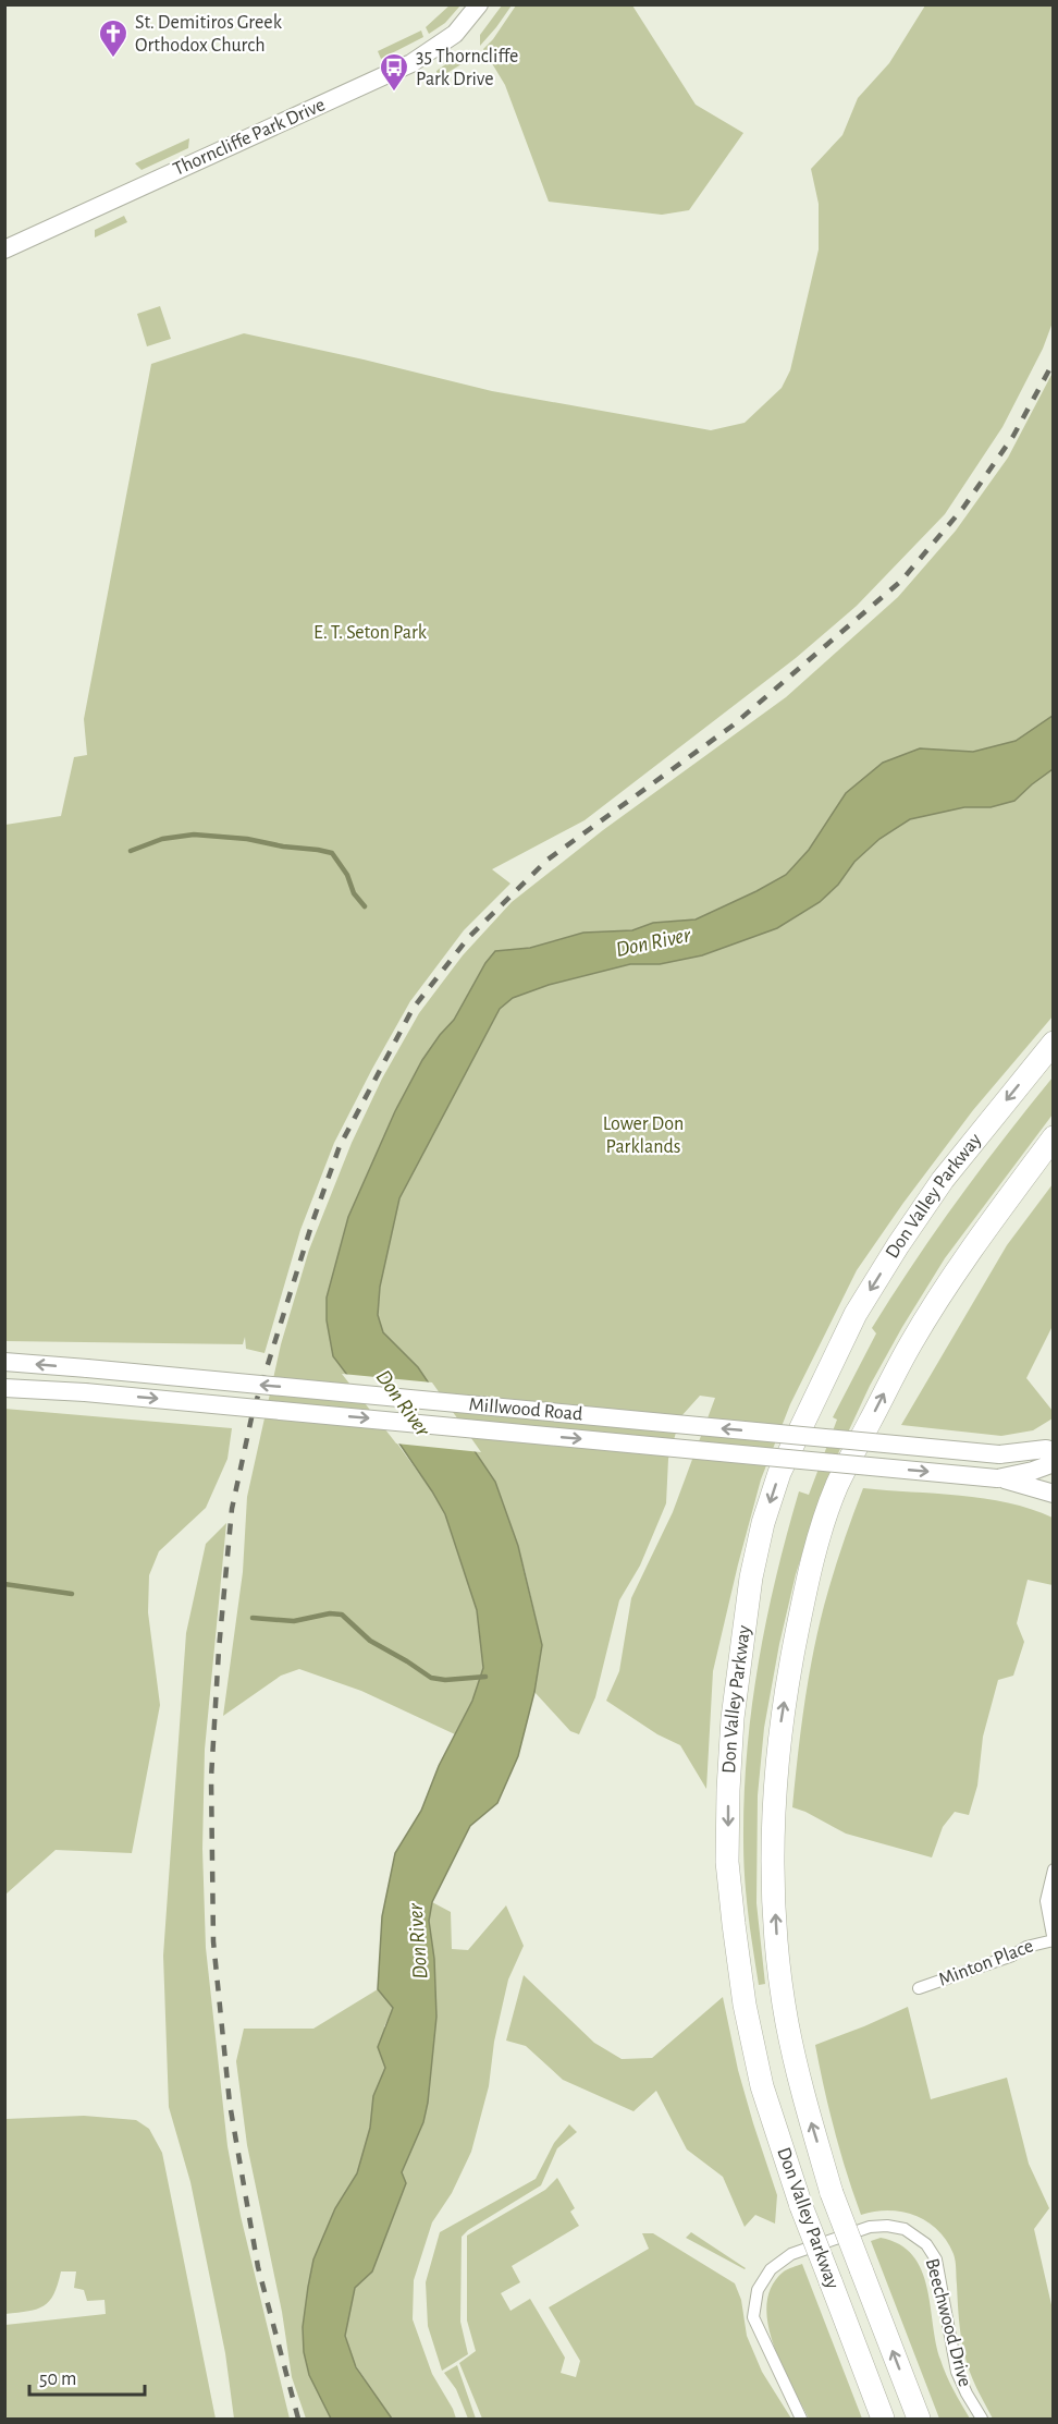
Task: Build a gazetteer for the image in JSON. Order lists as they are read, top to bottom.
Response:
{
  "streets": {
    "highway": ["Don Valley Parkway"],
    "main road": ["Thorncliffe Park Drive", "Millwood Road"],
    "street": ["Minton Place", "Beechwood Drive"]
  },
  "water": ["Don River"],
  "parks": ["E. T. Seton Park", "Lower Don Parklands"],
  "places": {
    "church": ["St. Demitiros Greek Orthodox Church"],
    "bus stop": ["35 Thorncliffe Park Drive"]
  },
  "scale_bar": "50 m"
}
